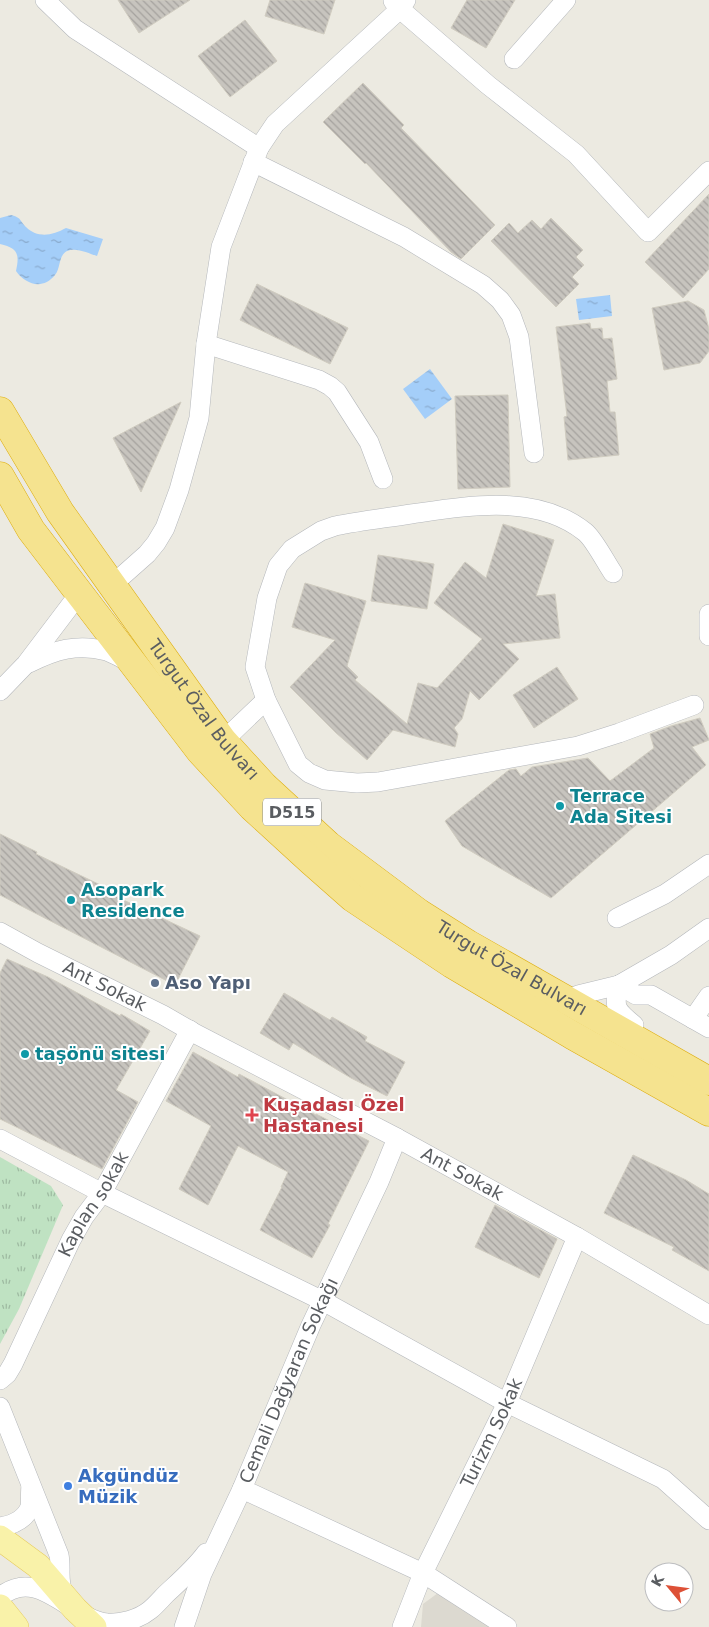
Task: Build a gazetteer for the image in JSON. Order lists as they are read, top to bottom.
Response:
{
  "streets": {
    "highway": ["Turgut Özal Bulvarı", "D515"],
    "street": [
      "Ant Sokak",
      "Kaplan sokak",
      "Cemali Dağyaran Sokağı",
      "Turizm Sokak"
    ]
  },
  "crossings": [
    ["Ant Sokak", "Kaplan sokak"],
    ["Ant Sokak", "Cemali Dağyaran Sokağı"],
    ["Ant Sokak", "Turizm Sokak"]
  ],
  "places": {
    "other": [
      "Terrace Ada Sitesi",
      "Asopark Residence",
      "Aso Yapı",
      "taşönü sitesi",
      "Akgündüz Müzik"
    ],
    "health": ["Kuşadası Özel Hastanesi"]
  },
  "north": "top left"
}
